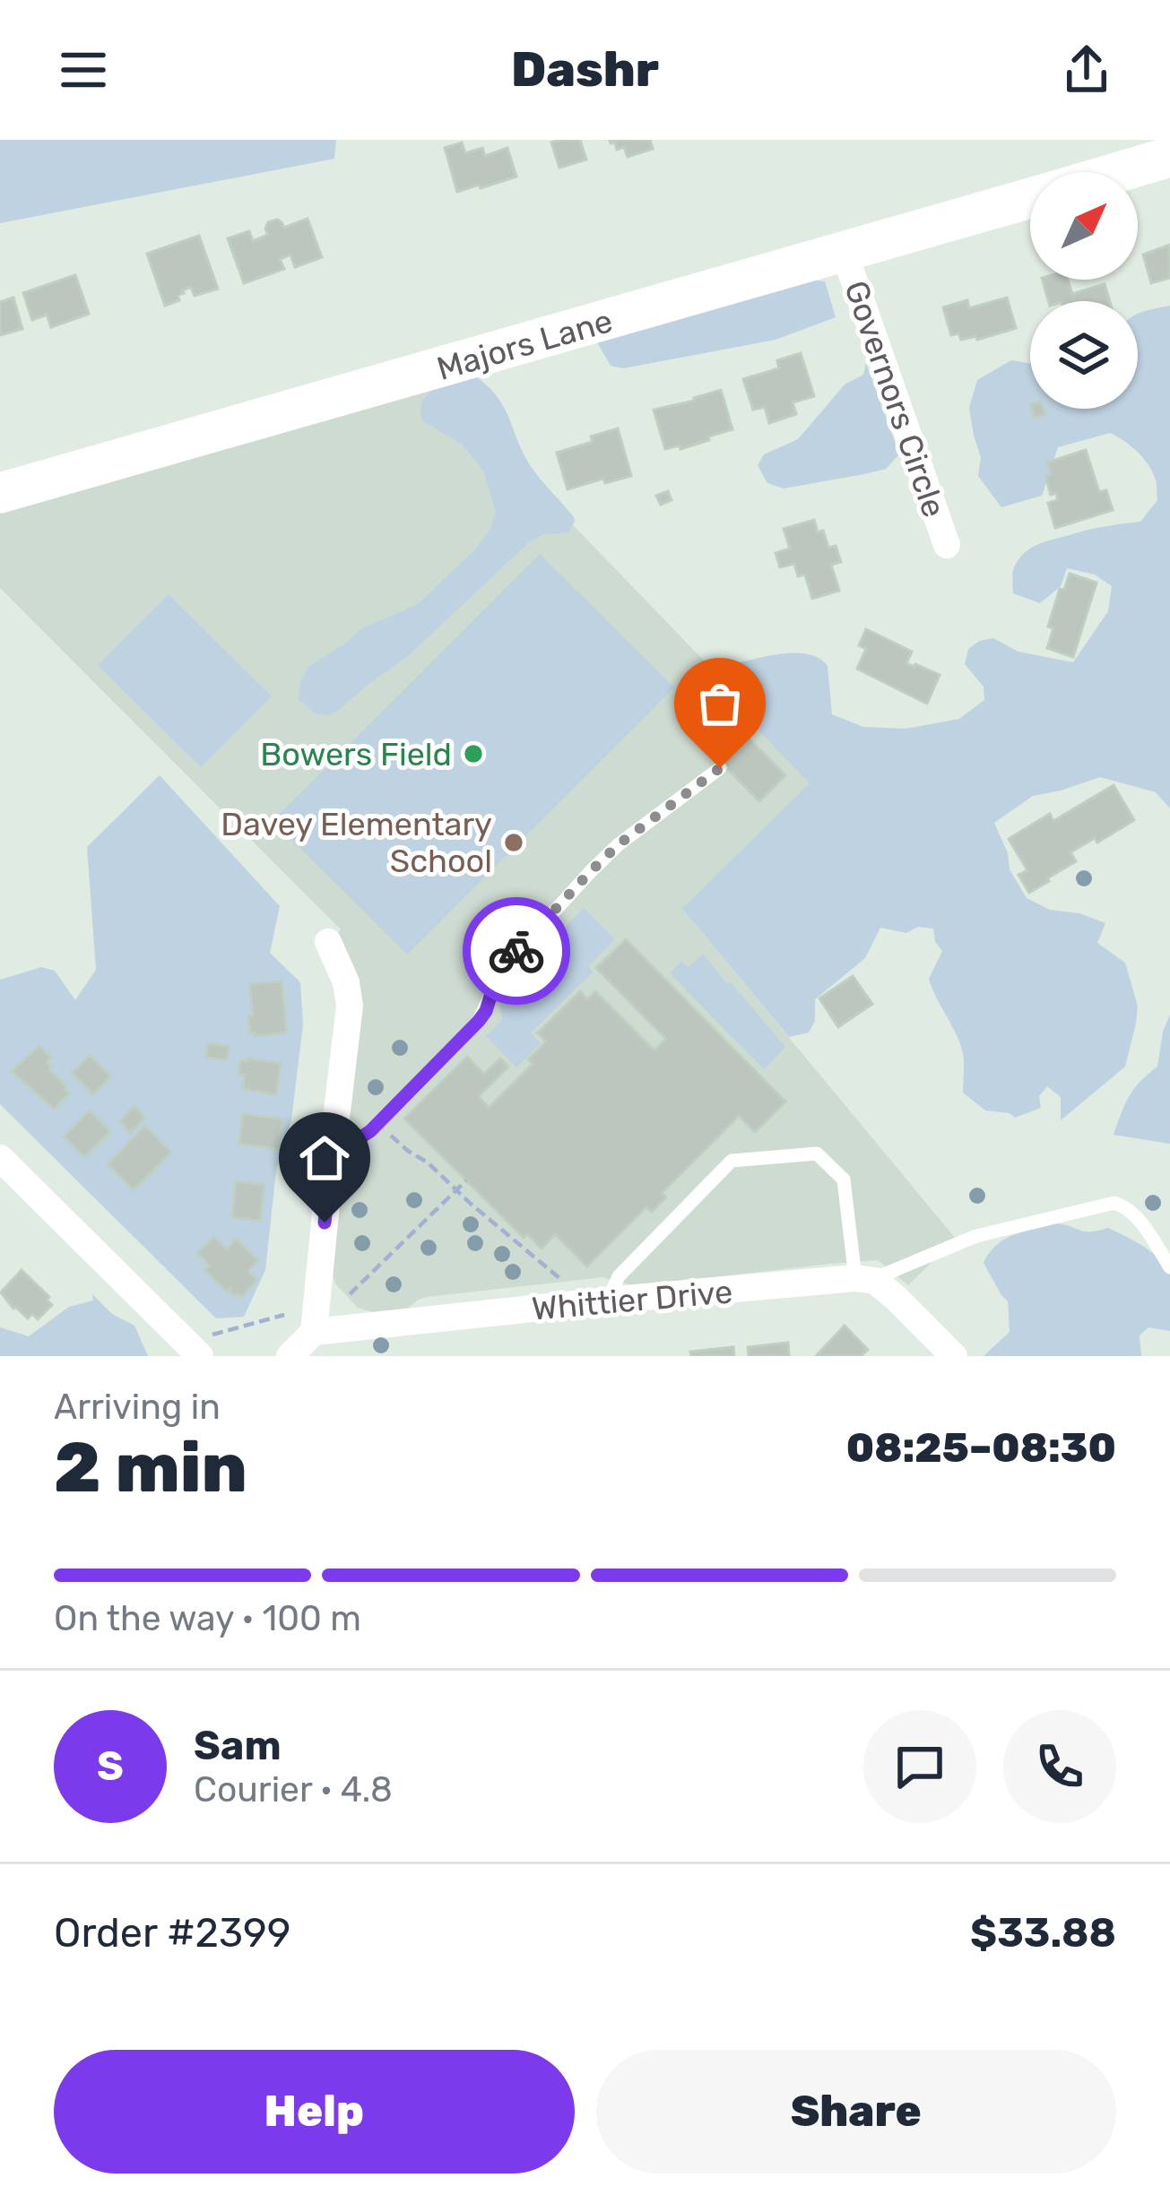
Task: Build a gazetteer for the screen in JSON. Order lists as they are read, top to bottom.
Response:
{
  "streets": {
    "street": ["Majors Lane", "Governors Circle", "Whittier Drive"]
  },
  "crossings": [
    ["Majors Lane", "Governors Circle"]
  ],
  "places": ["Bowers Field", "Davey Elementary School"],
  "north": "top right",
  "page": {
    "header": "Dashr",
    "heading": ["2 min", "Arriving in", "08:25–08:30"],
    "panel": [
      "Sam",
      "Courier · 4.8",
      "Order #2399",
      "$33.88"
    ],
    "bar": "On the way · 100 m",
    "round": "S",
    "buttons": ["Help", "Share"]
  }
}
